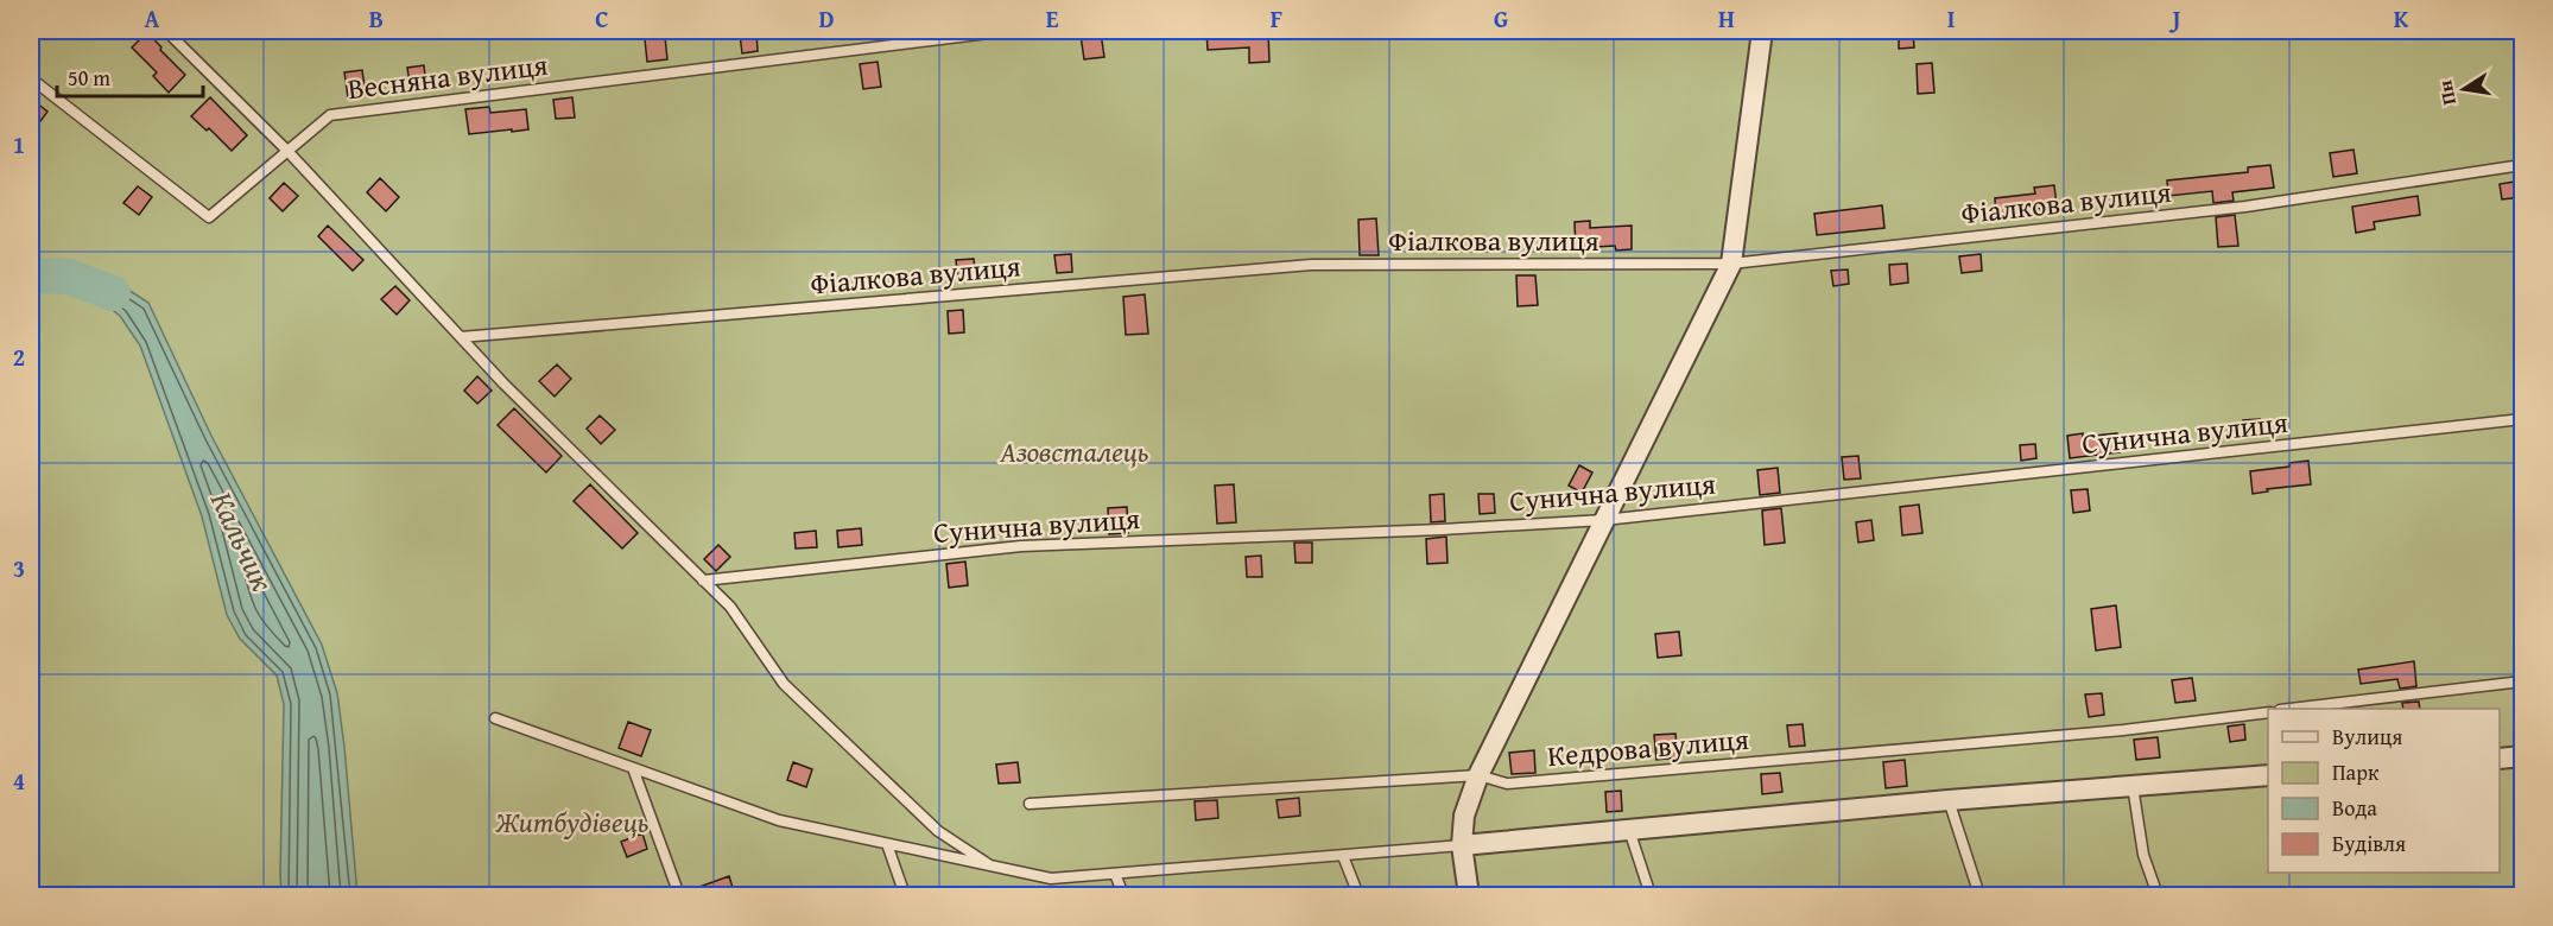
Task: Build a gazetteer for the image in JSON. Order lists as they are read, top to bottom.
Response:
{
  "streets": {
    "lane": [
      "Весняна вулиця",
      "Фіалкова вулиця",
      "Сунична вулиця",
      "Кедрова вулиця"
    ]
  },
  "water": ["Кальчик"],
  "parks": ["Азовсталець", "Житбудівець"],
  "legend": [
    "Вулиця",
    "Парк",
    "Вода",
    "Будівля"
  ],
  "scale_bar": "50 m",
  "north": "left",
  "grid": {
    "columns": [
      "A",
      "B",
      "C",
      "D",
      "E",
      "F",
      "G",
      "H",
      "I",
      "J",
      "K"
    ],
    "rows": [
      "1",
      "2",
      "3",
      "4"
    ]
  }
}
